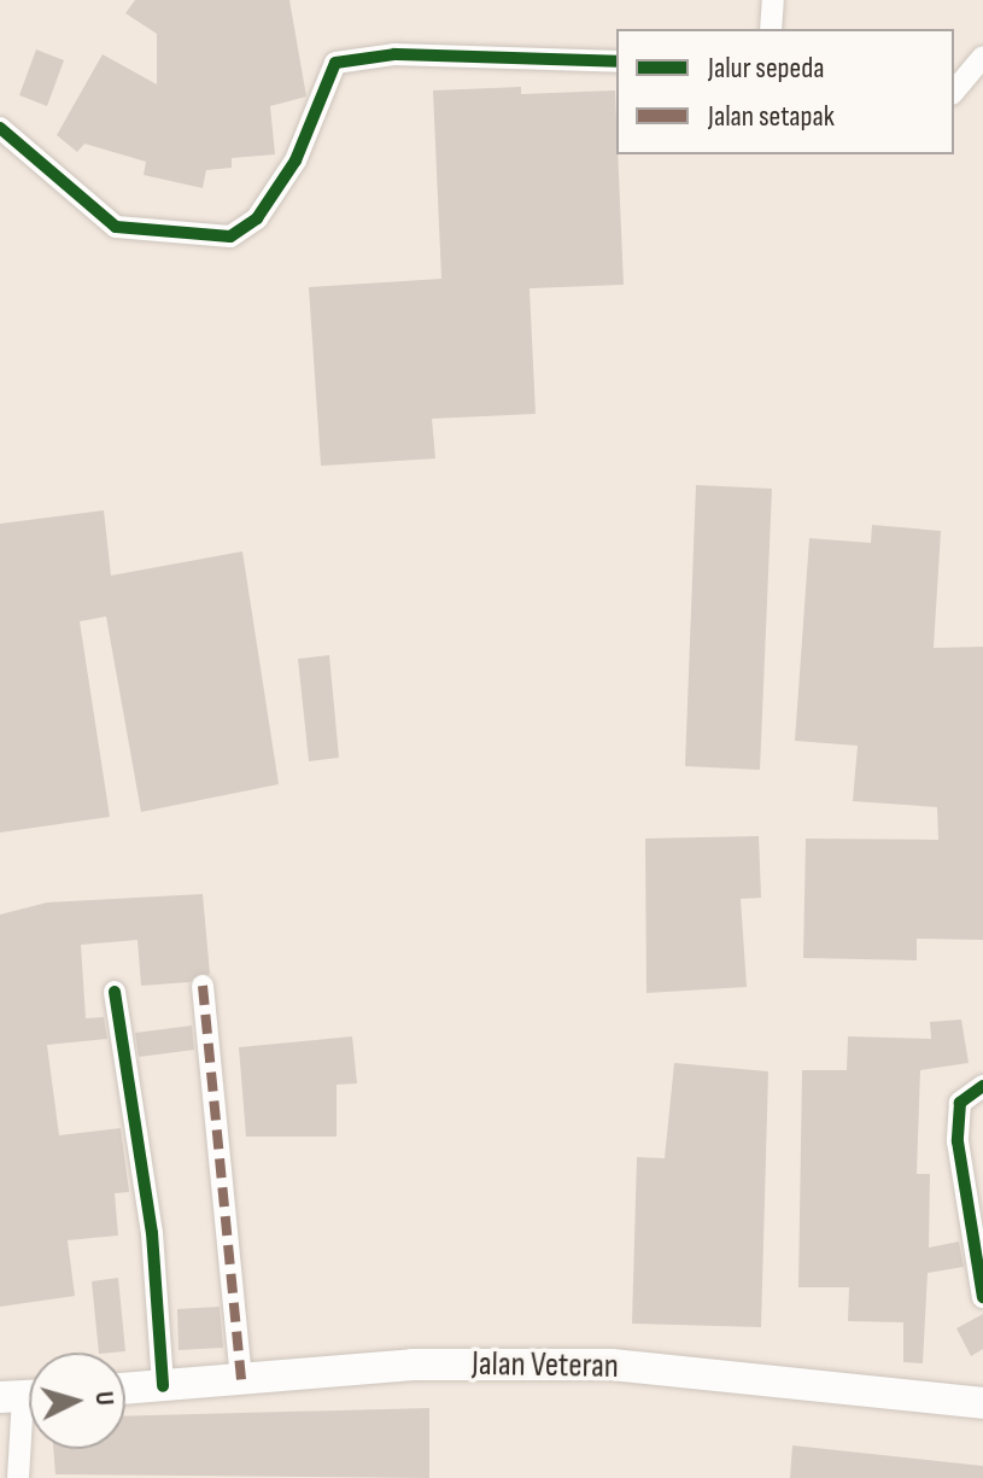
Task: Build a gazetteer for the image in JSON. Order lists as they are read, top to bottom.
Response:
{
  "streets": {
    "main road": ["Jalan Veteran"]
  },
  "legend": ["Jalur sepeda", "Jalan setapak"],
  "north": "right"
}
